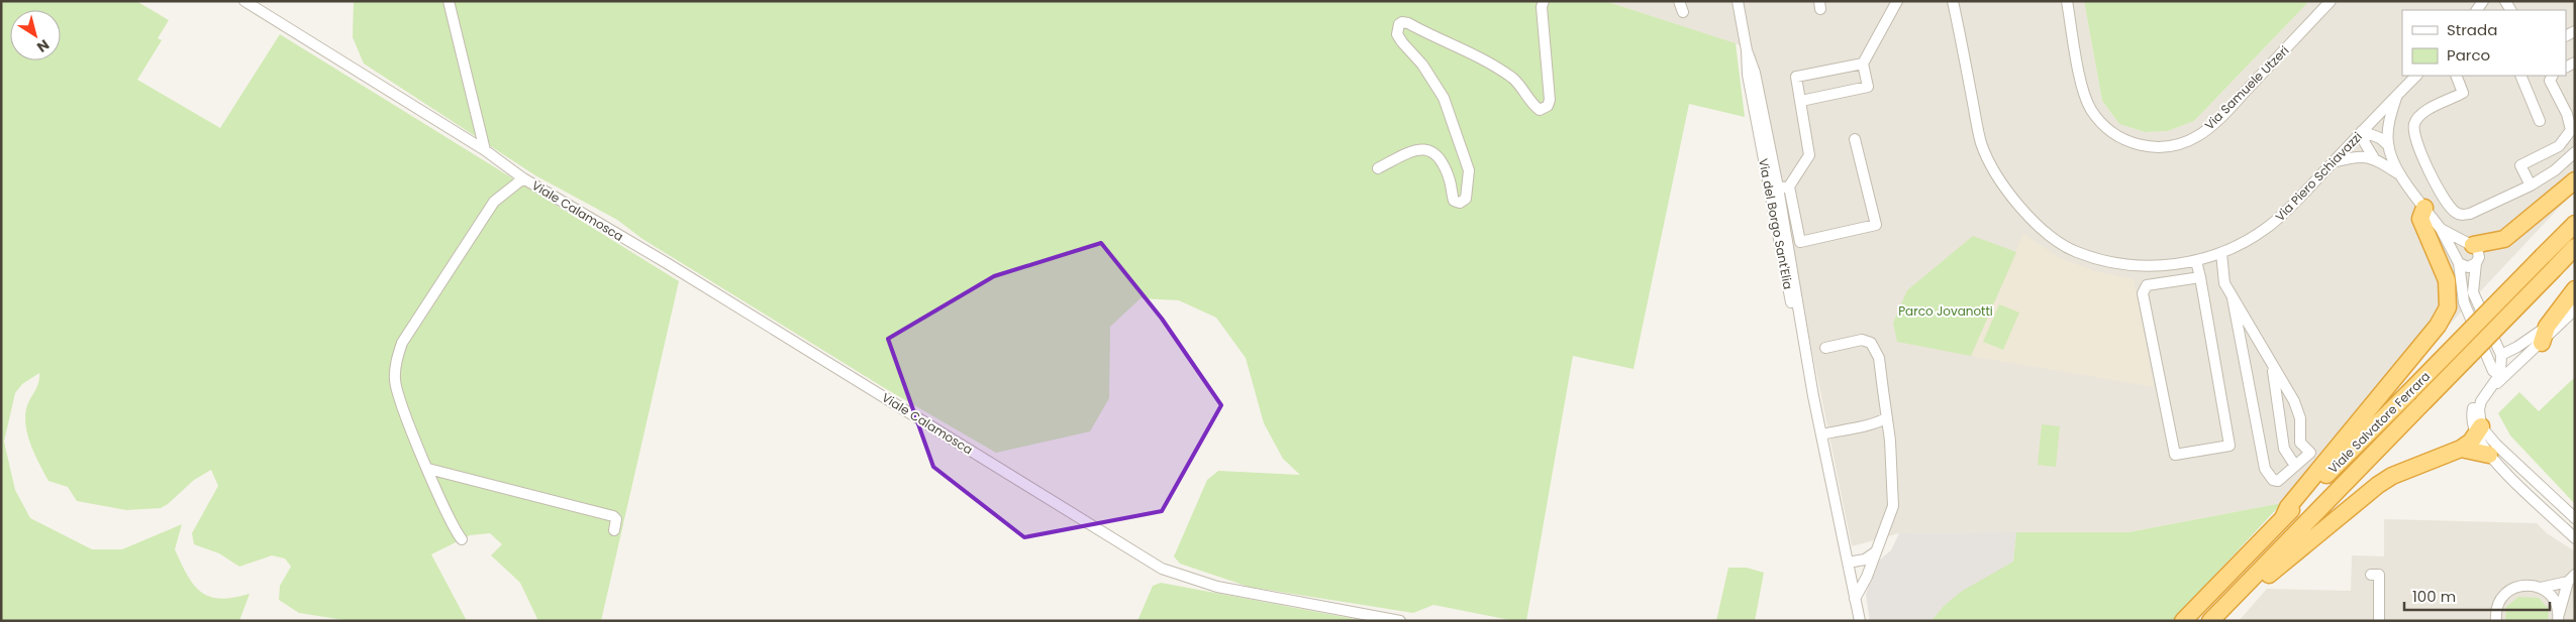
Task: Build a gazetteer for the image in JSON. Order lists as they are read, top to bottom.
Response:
{
  "streets": {
    "highway": ["Viale Salvatore Ferrara"],
    "street": [
      "Via Samuele Utzeri",
      "Via Piero Schiavazzi",
      "Viale Calamosca",
      "Via del Borgo Sant'Elia"
    ]
  },
  "parks": ["Parco Jovanotti"],
  "legend": ["Strada", "Parco"],
  "scale_bar": "100 m",
  "north": "bottom right"
}
